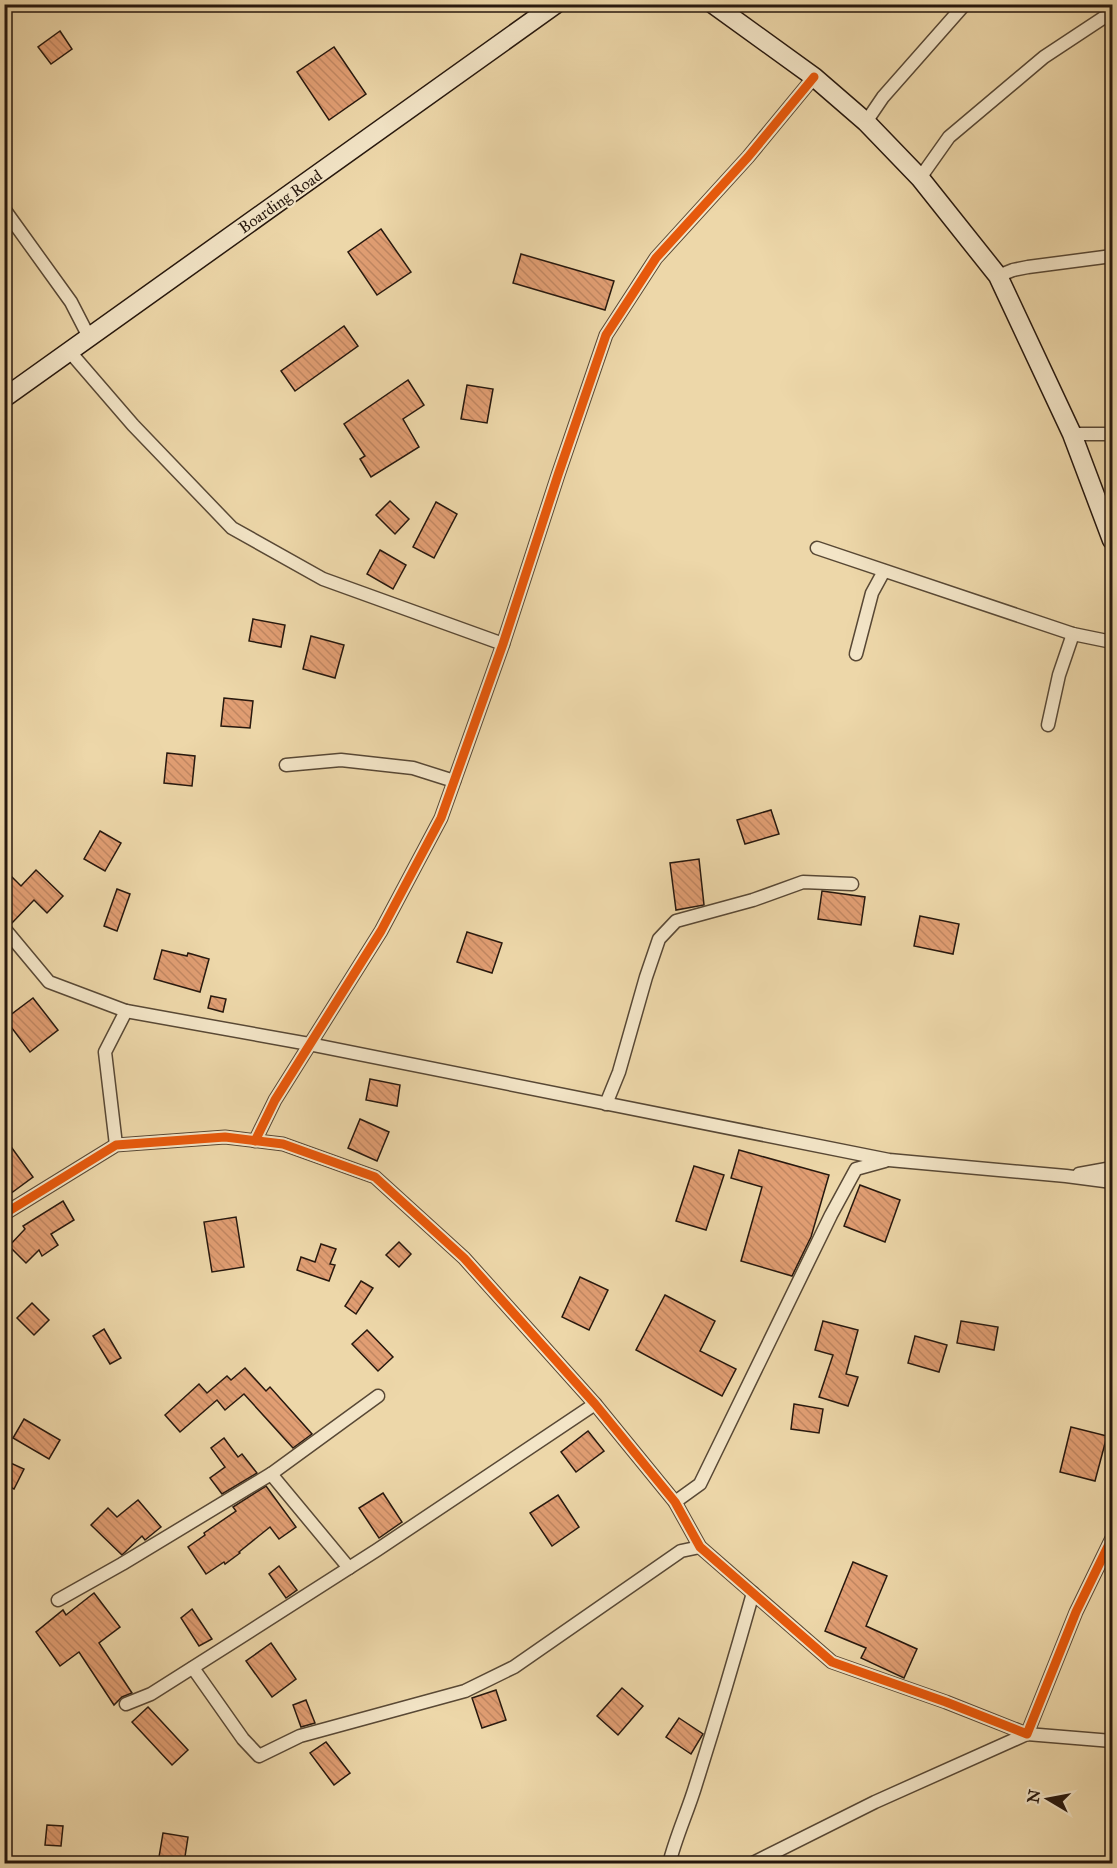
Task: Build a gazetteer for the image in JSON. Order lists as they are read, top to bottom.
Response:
{
  "streets": {
    "main road": ["Boarding Road"]
  },
  "north": "left"
}
